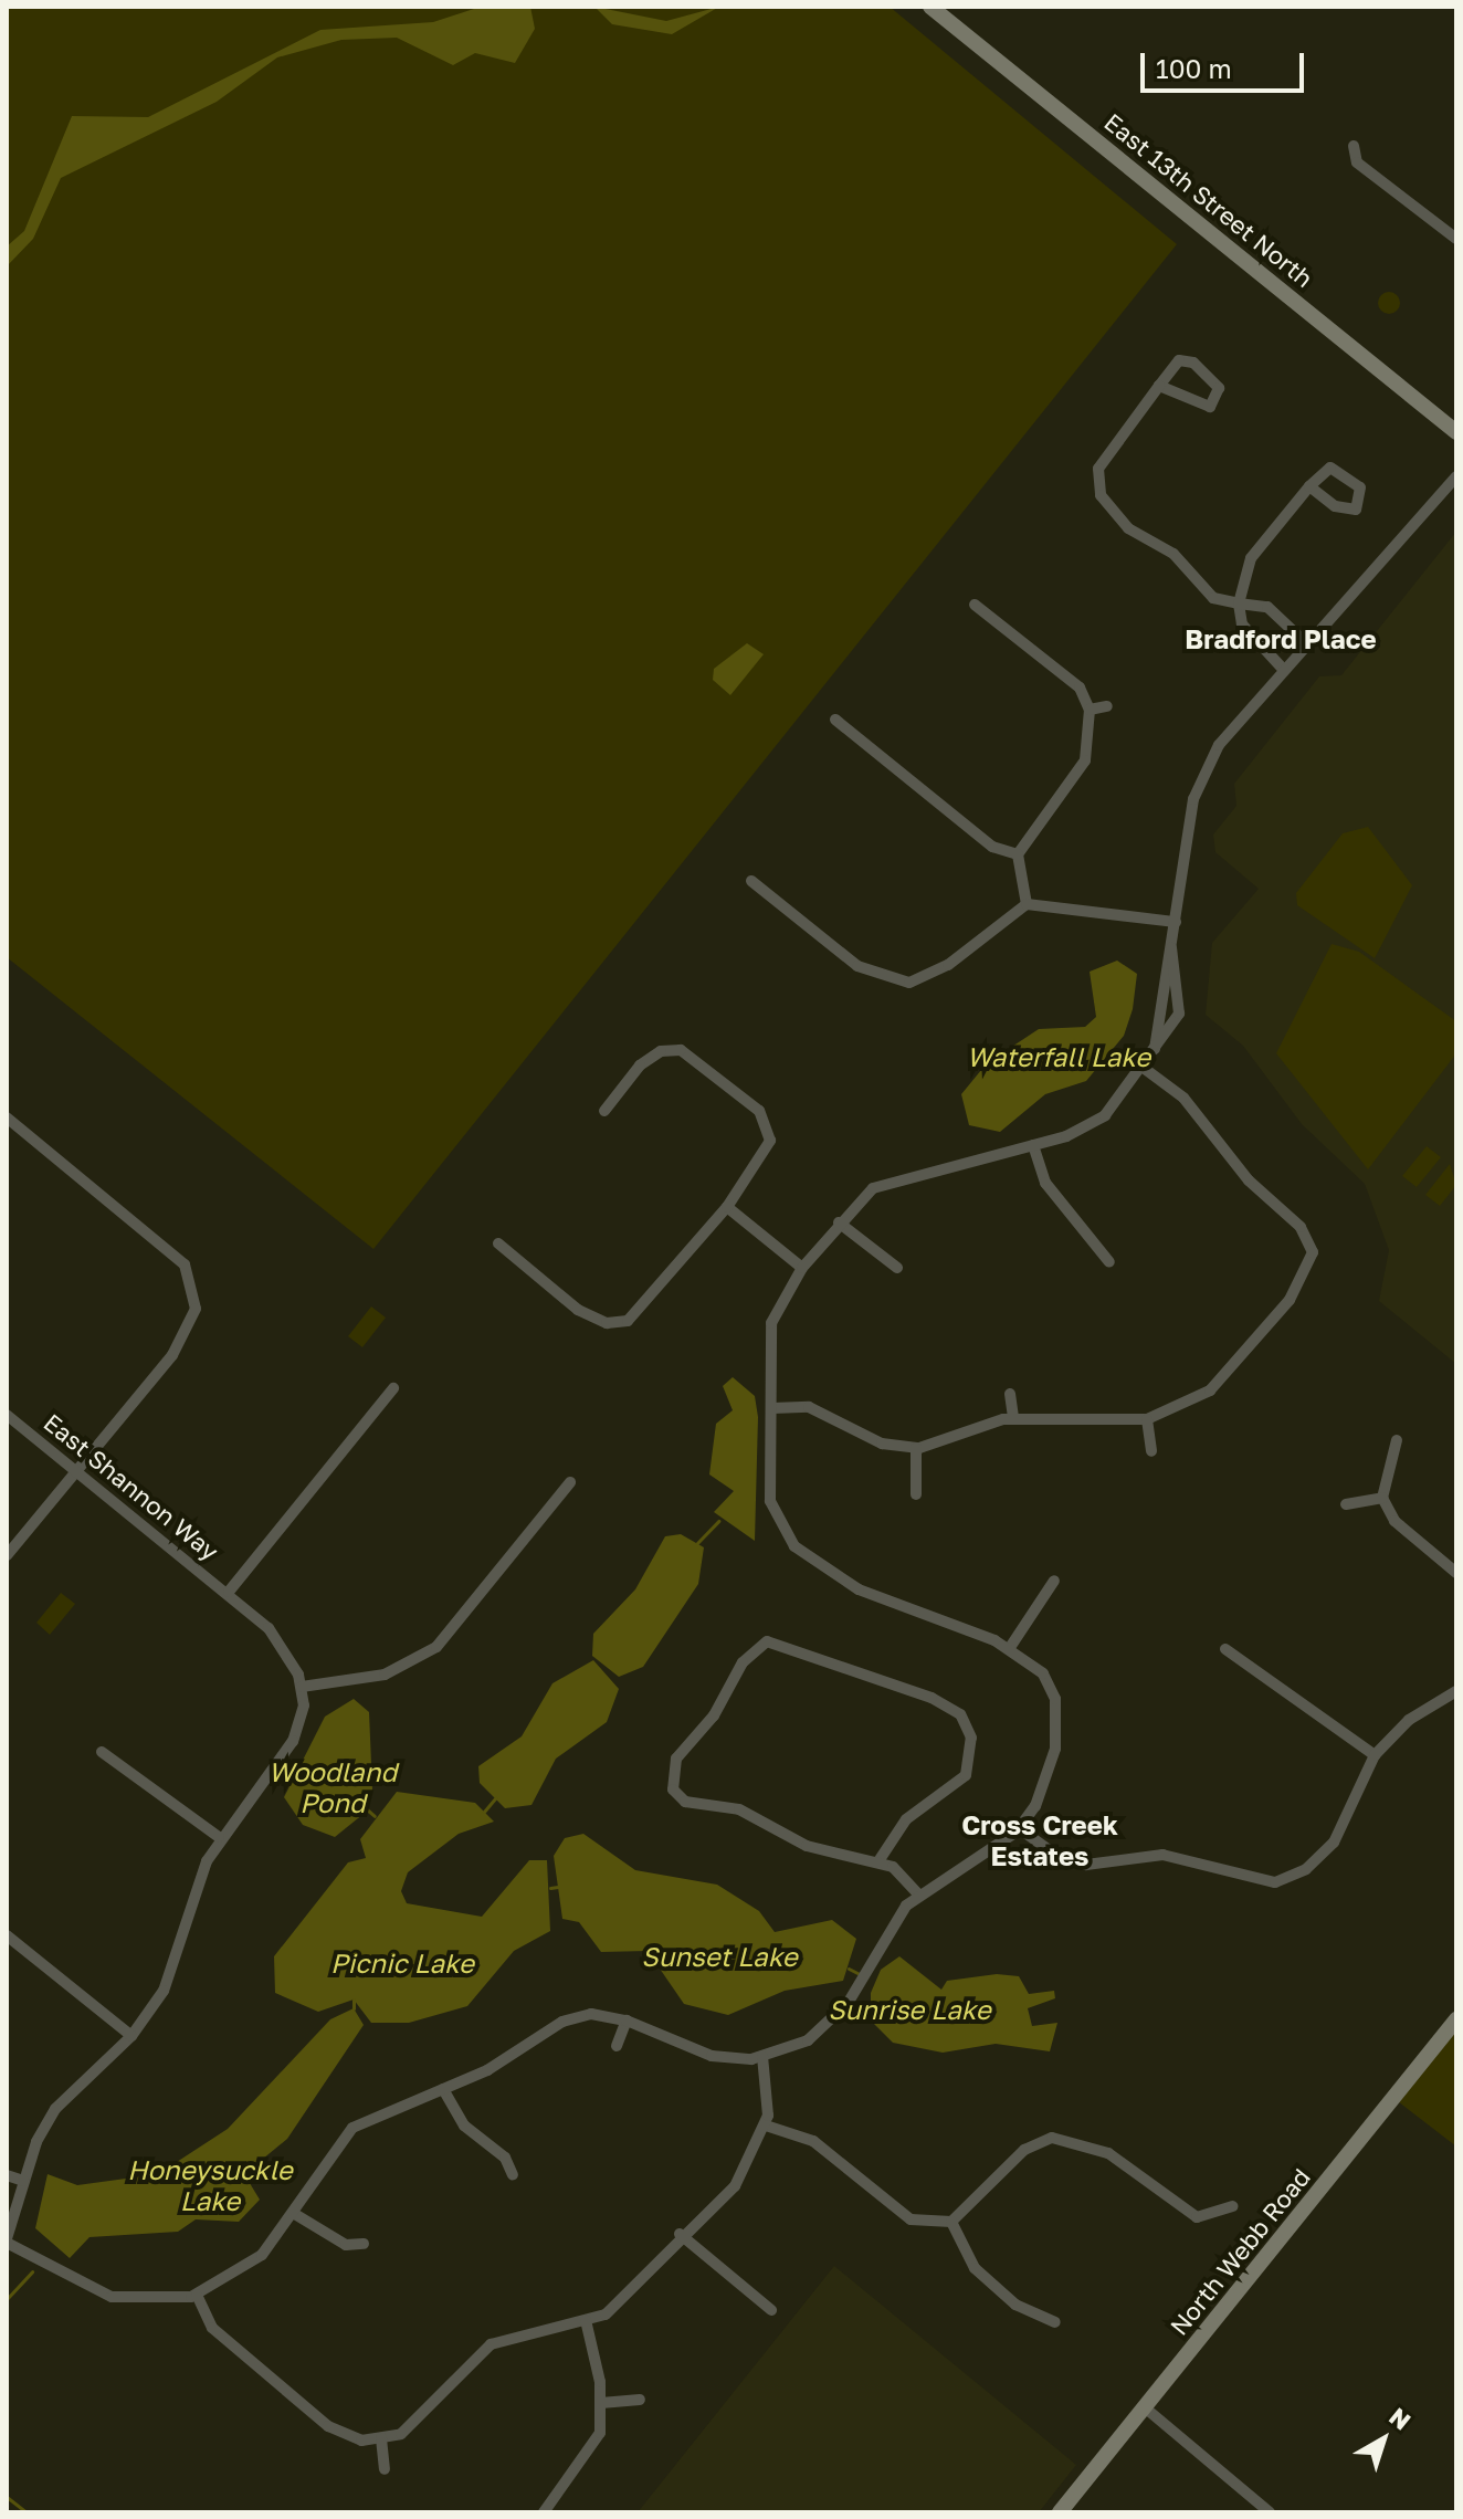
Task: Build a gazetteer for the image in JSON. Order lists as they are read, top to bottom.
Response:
{
  "streets": {
    "main road": ["East 13th Street North", "North Webb Road"],
    "street": ["East Shannon Way"]
  },
  "districts": ["Bradford Place", "Cross Creek Estates"],
  "water": [
    "Waterfall Lake",
    "Woodland Pond",
    "Sunset Lake",
    "Picnic Lake",
    "Sunrise Lake",
    "Honeysuckle Lake"
  ],
  "scale_bar": "100 m",
  "north": "top right"
}
